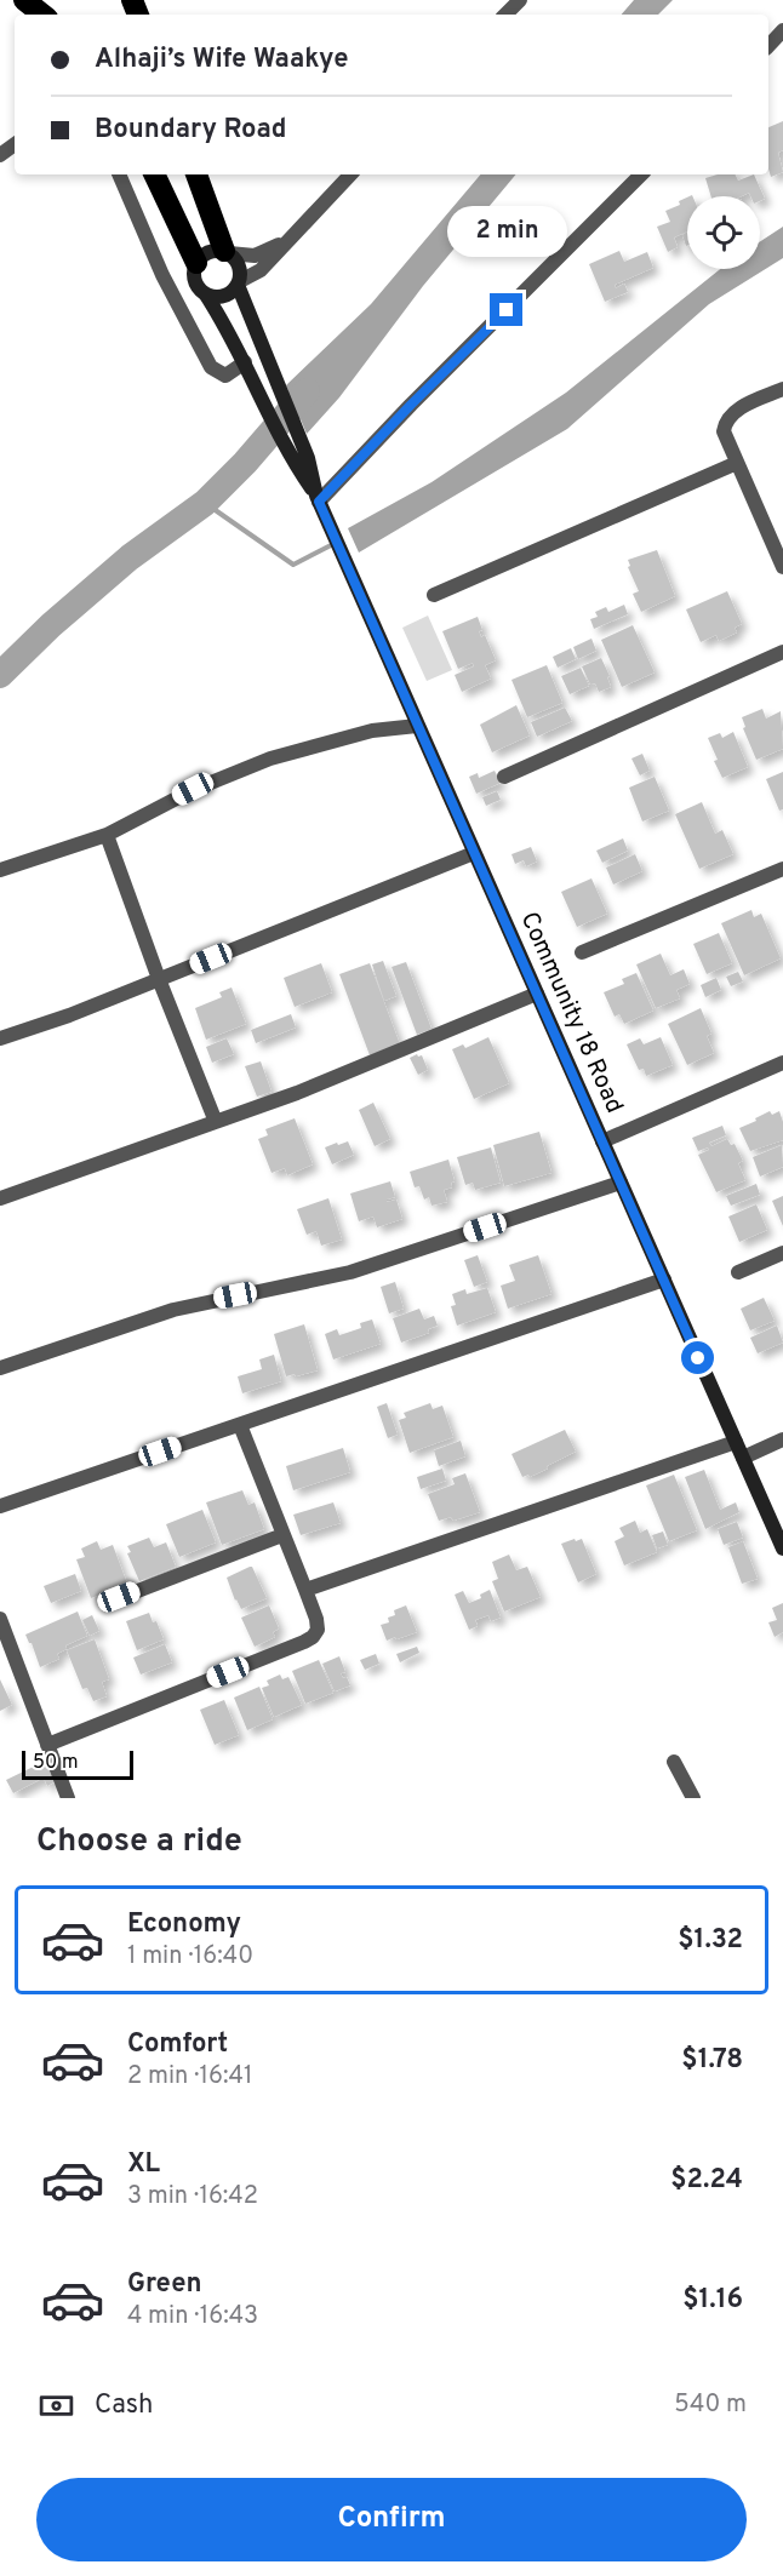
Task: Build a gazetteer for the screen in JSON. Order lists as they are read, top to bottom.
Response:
{
  "streets": {
    "main road": ["Community 18 Road"]
  },
  "scale_bar": "50 m",
  "page": {
    "banner": ["Alhaji’s Wife Waakye", "Boundary Road"],
    "bubble": "2 min",
    "scale": "50 m",
    "heading": "Choose a ride",
    "list": [
      {
        "name": "Economy",
        "note": "1 min · 16:40",
        "value": "$1.32"
      },
      {
        "name": "Comfort",
        "note": "2 min · 16:41",
        "value": "$1.78"
      },
      {
        "name": "XL",
        "note": "3 min · 16:42",
        "value": "$2.24"
      },
      {
        "name": "Green",
        "note": "4 min · 16:43",
        "value": "$1.16"
      }
    ],
    "pay": ["Cash", "540 m"],
    "buttons": "Confirm"
  }
}
